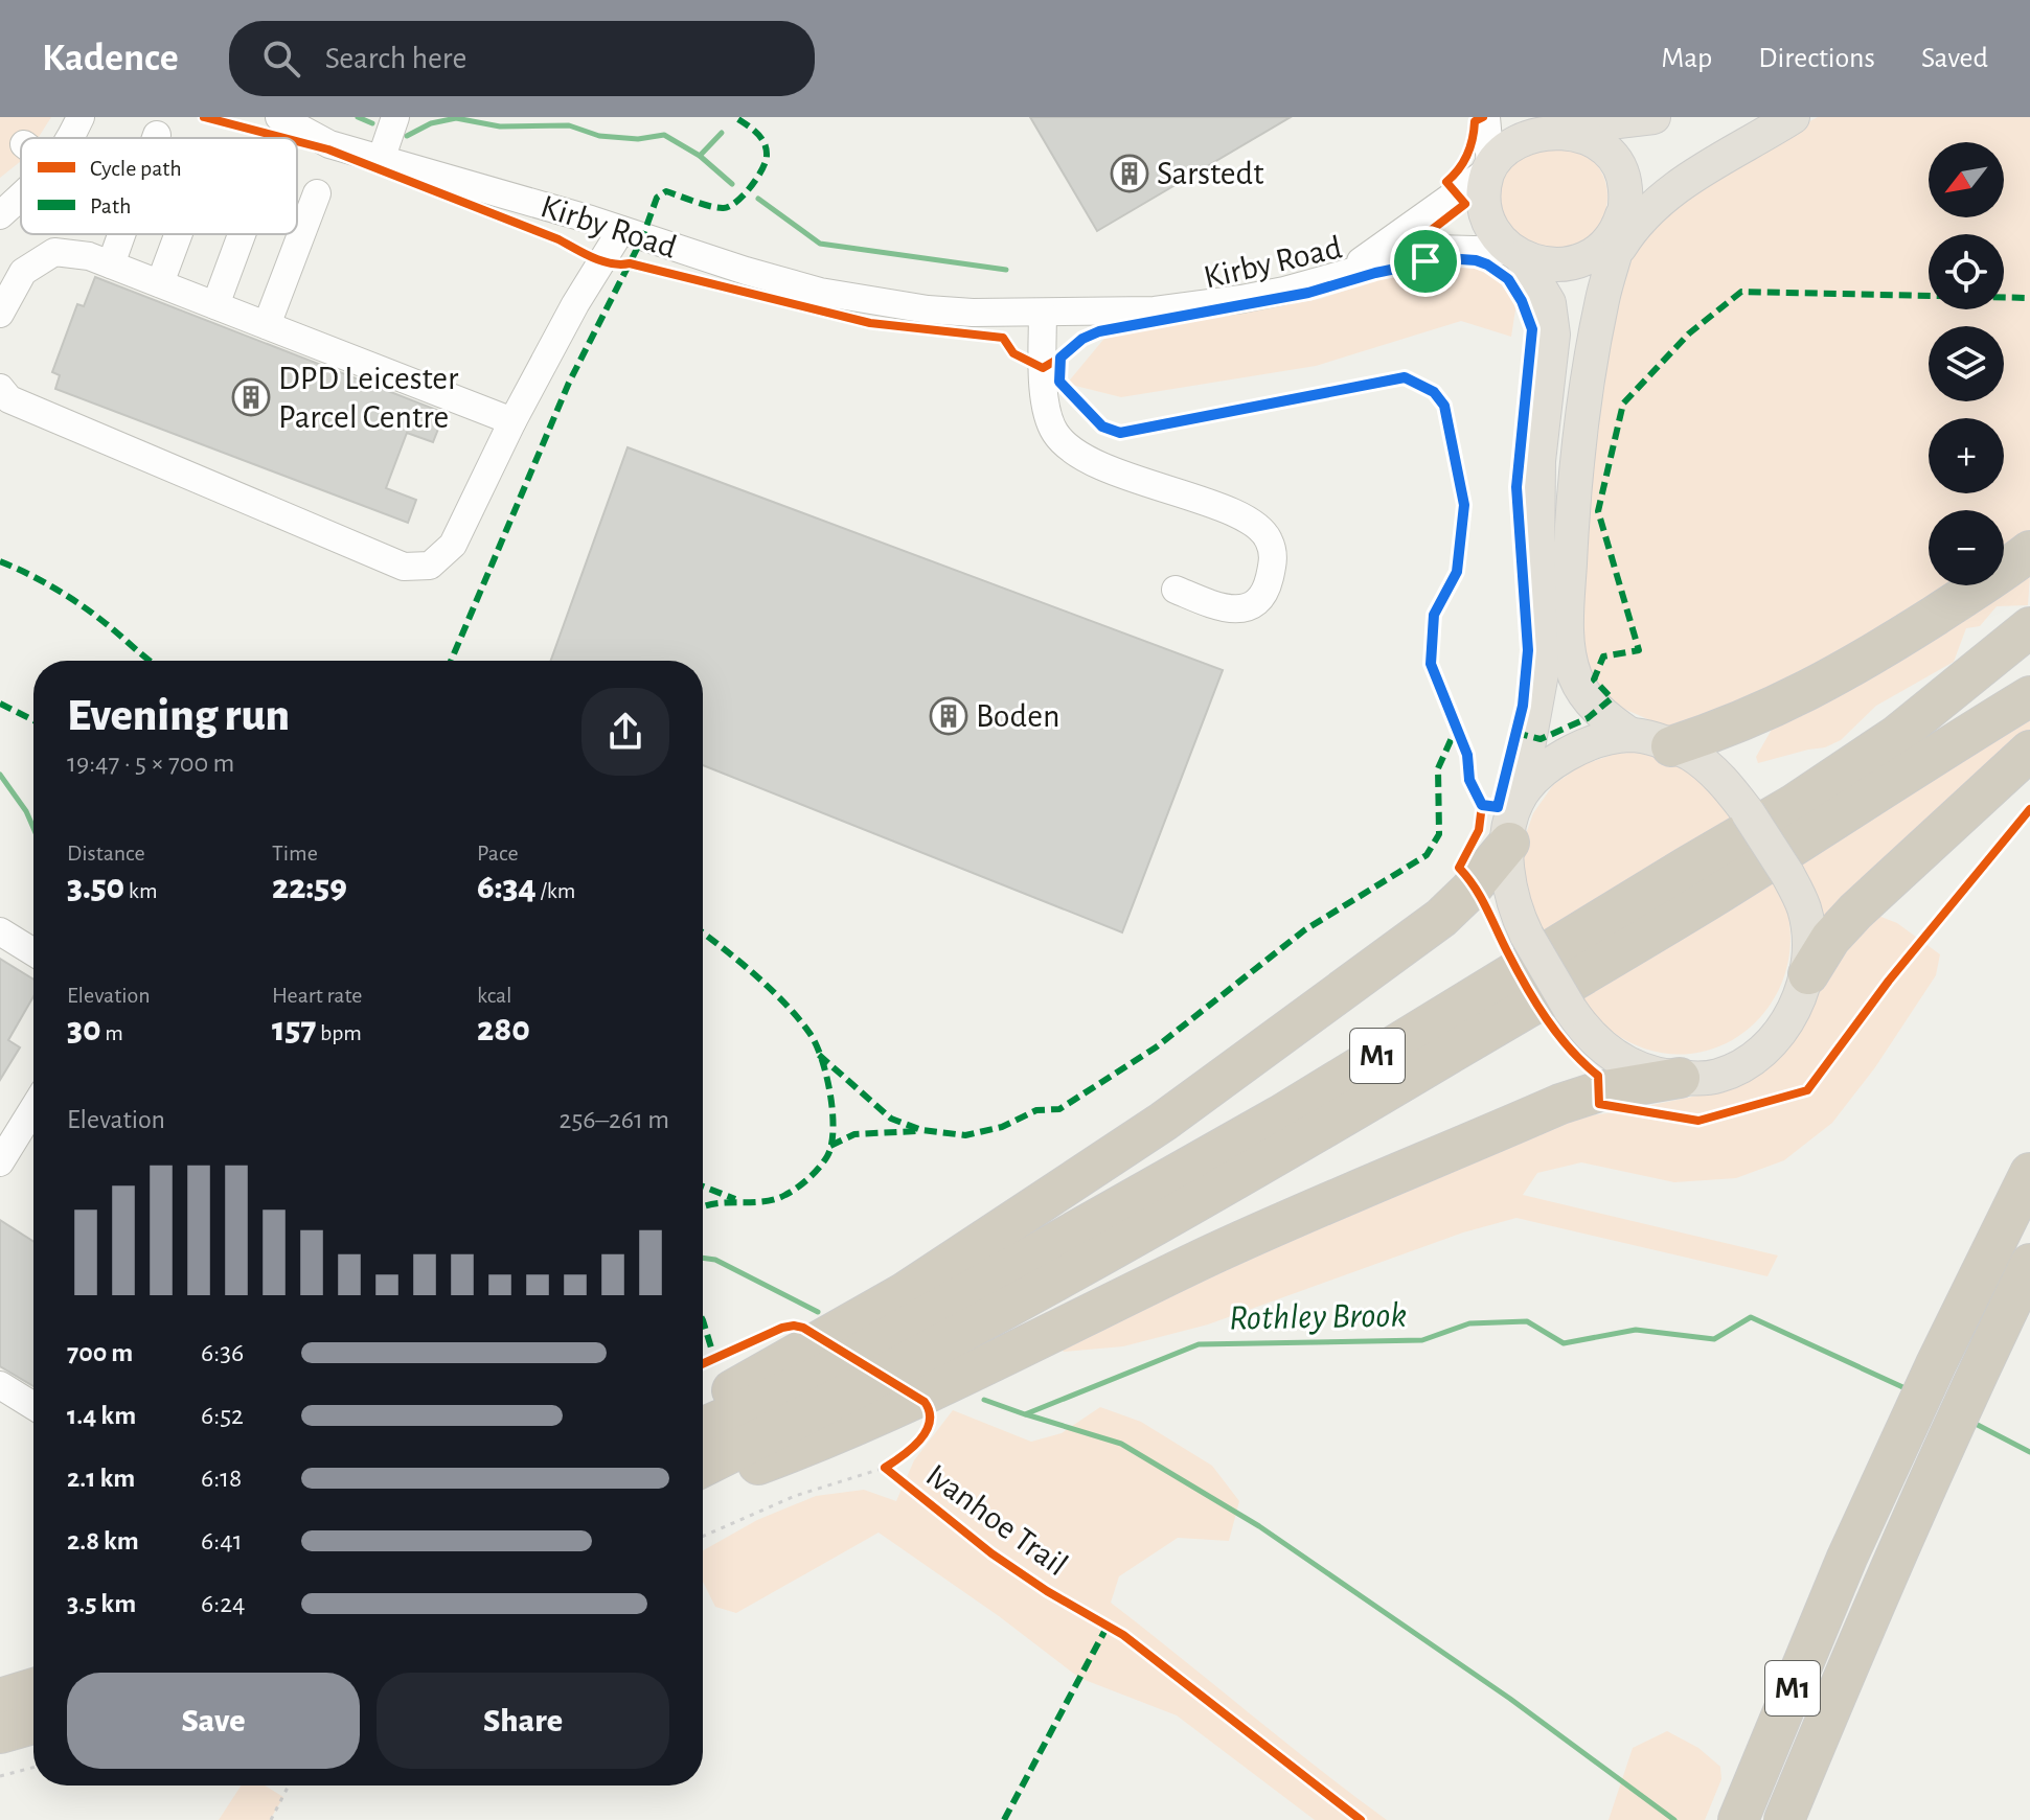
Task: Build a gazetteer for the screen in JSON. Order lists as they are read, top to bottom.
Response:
{
  "streets": {
    "highway": ["M1"],
    "street": ["Kirby Road"],
    "cycle path": ["Ivanhoe Trail"]
  },
  "water": ["Rothley Brook"],
  "places": {
    "building": ["Sarstedt", "DPD Leicester Parcel Centre", "Boden"]
  },
  "legend": ["Cycle path", "Path"],
  "north": "bottom left",
  "page": {
    "header": "Kadence",
    "search": "Search here",
    "nav": ["Map", "Directions", "Saved"],
    "map_buttons": ["+", "−"],
    "heading": ["Evening run", "19:47 · 5 × 700 m"],
    "stats": [
      ["Distance", "3.50 km"],
      ["Time", "22:59"],
      ["Pace", "6:34 /km"],
      ["Elevation", "30 m"],
      ["Heart rate", "157 bpm"],
      ["kcal", "280"]
    ],
    "chart": ["Elevation", "256–261 m"],
    "list": [
      {
        "name": "700 m",
        "note": "6:36"
      },
      {
        "name": "1.4 km",
        "note": "6:52"
      },
      {
        "name": "2.1 km",
        "note": "6:18"
      },
      {
        "name": "2.8 km",
        "note": "6:41"
      },
      {
        "name": "3.5 km",
        "note": "6:24"
      }
    ],
    "buttons": ["Save", "Share"]
  }
}
